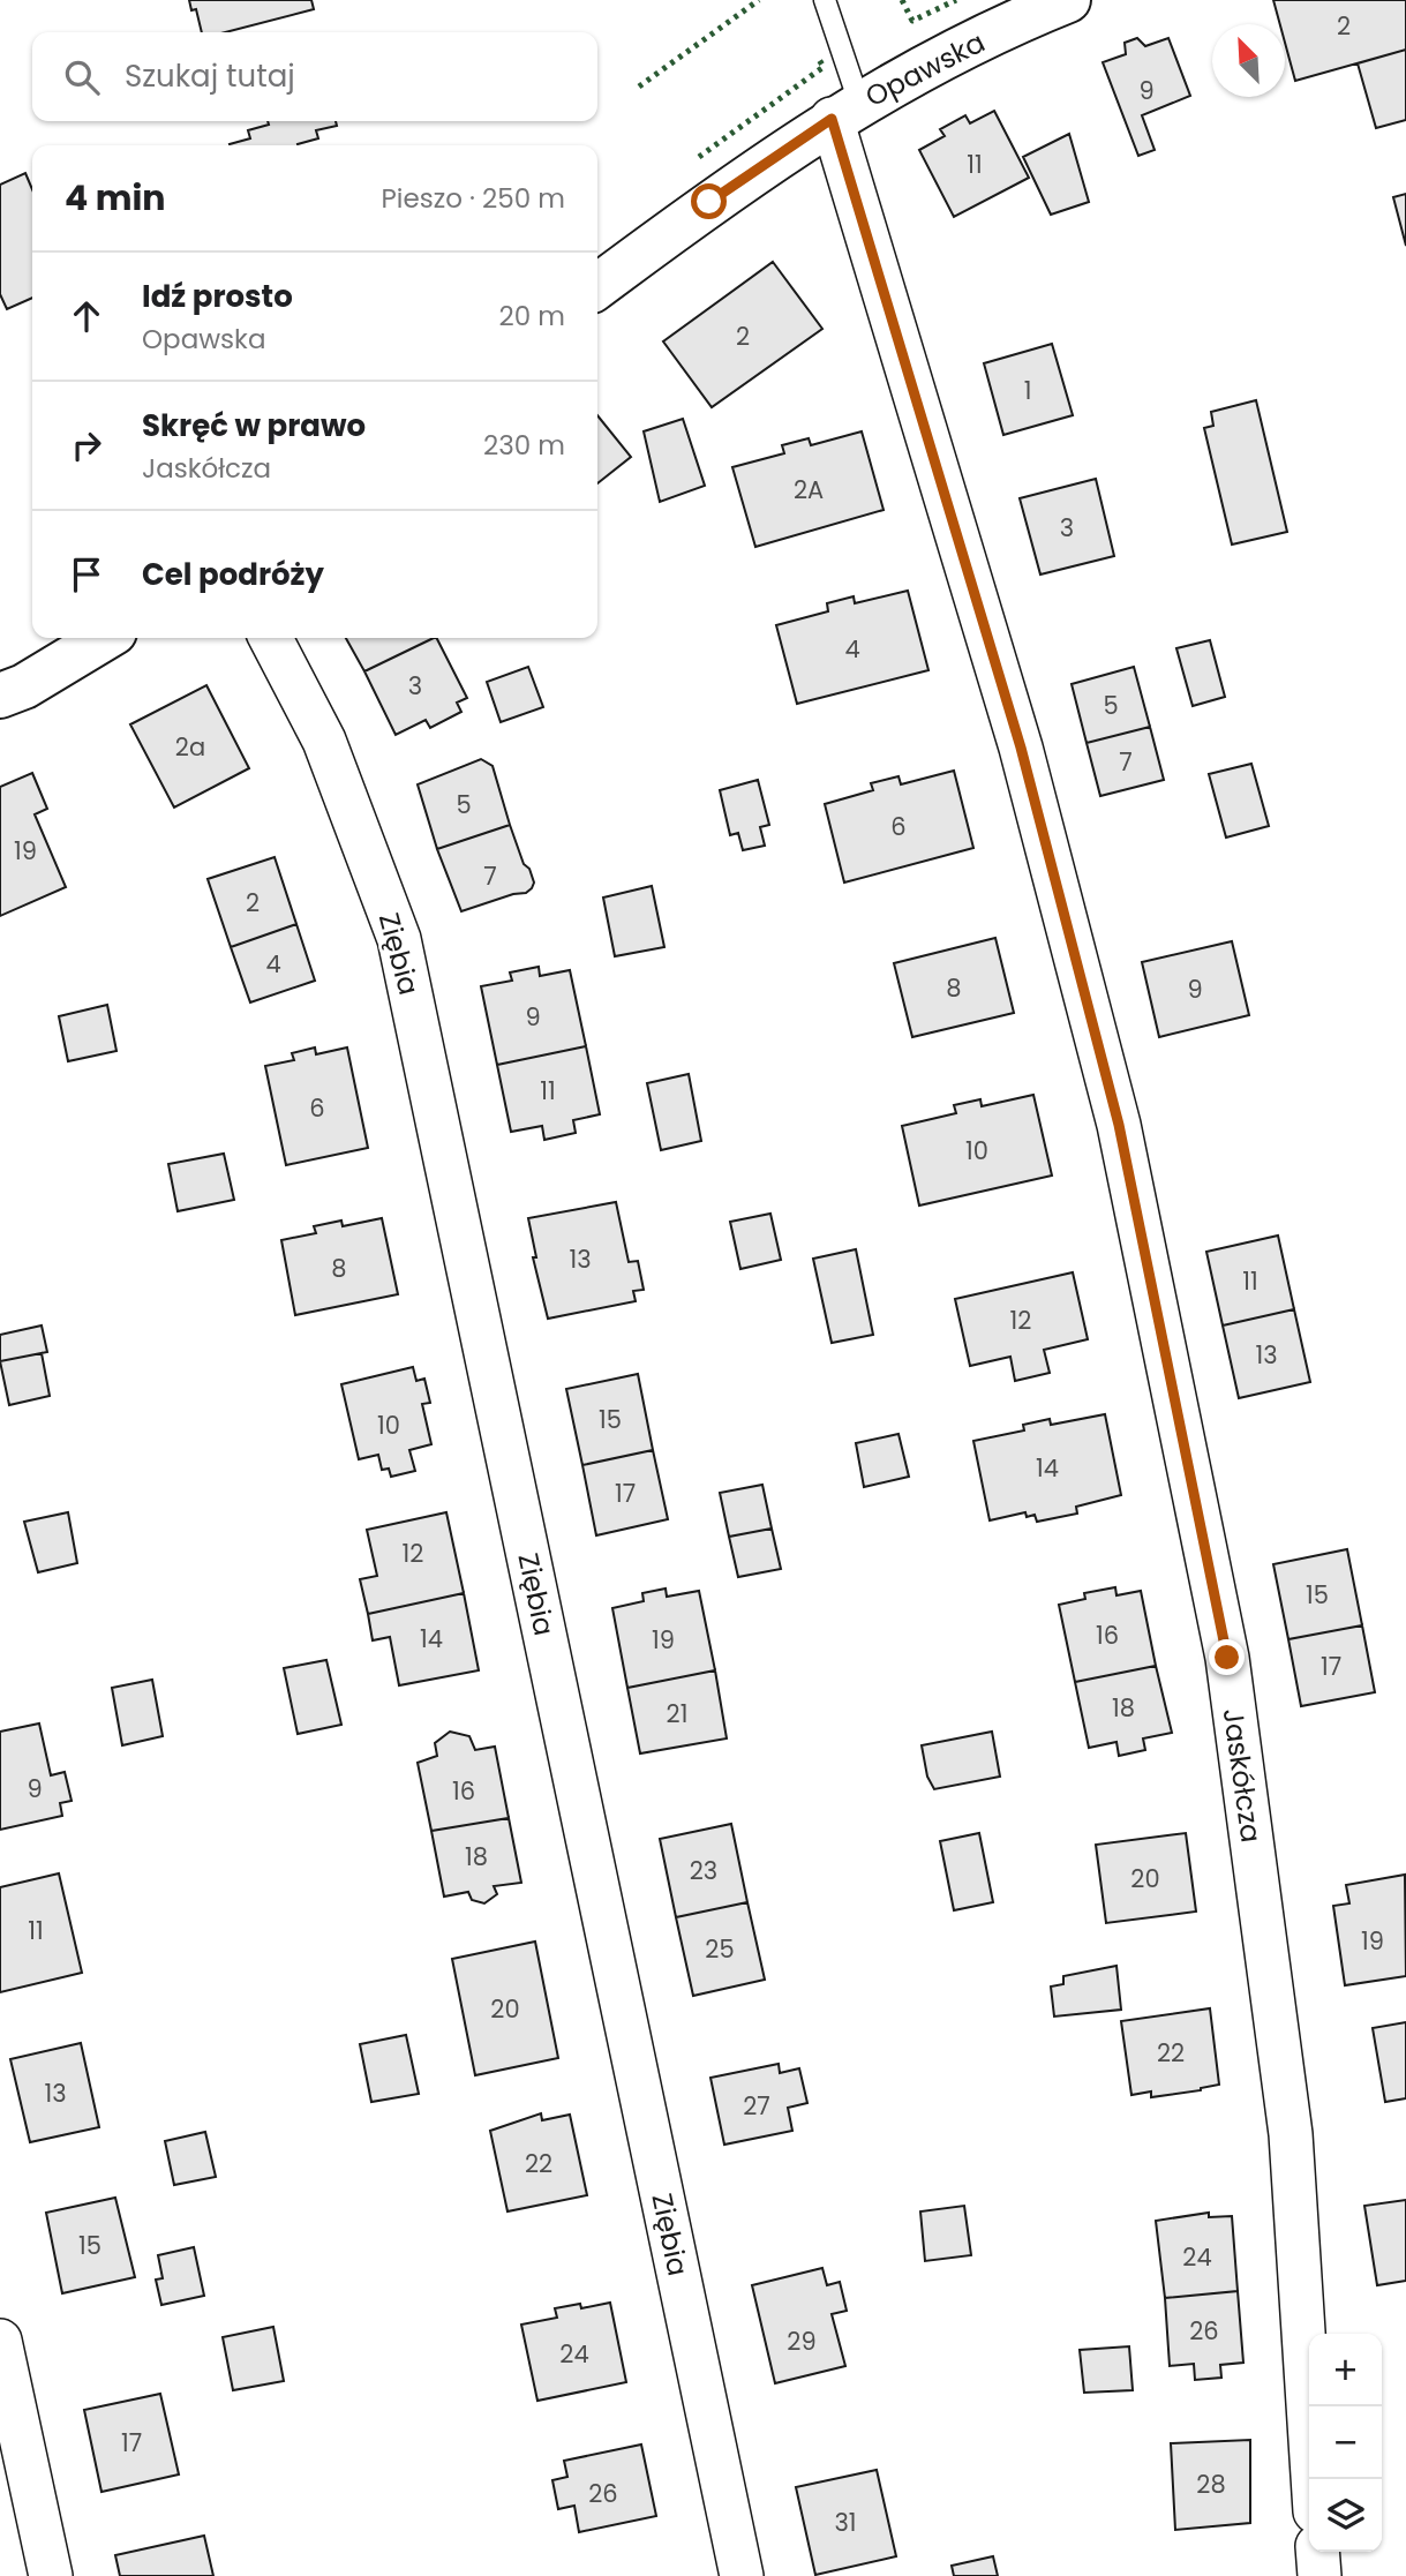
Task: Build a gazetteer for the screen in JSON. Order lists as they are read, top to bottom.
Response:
{
  "streets": {
    "street": ["Opawska", "Ziębia", "Jaskółcza"]
  },
  "crossings": [
    ["Opawska", "Jaskółcza"]
  ],
  "house_numbers": [
    "2",
    "9",
    "11",
    "2",
    "1",
    "2A",
    "3",
    "4",
    "3",
    "5",
    "2a",
    "7",
    "5",
    "6",
    "19",
    "7",
    "2",
    "4",
    "8",
    "9",
    "9",
    "11",
    "6",
    "10",
    "13",
    "8",
    "11",
    "12",
    "13",
    "15",
    "10",
    "14",
    "17",
    "12",
    "15",
    "16",
    "14",
    "19",
    "17",
    "18",
    "21",
    "9",
    "16",
    "18",
    "23",
    "20",
    "11",
    "19",
    "25",
    "20",
    "22",
    "13",
    "27",
    "22",
    "15",
    "24",
    "26",
    "29",
    "24",
    "17",
    "28",
    "26",
    "31"
  ],
  "north": "top left",
  "page": {
    "search": "Szukaj tutaj",
    "heading": ["4 min", "Pieszo · 250 m"],
    "list": [
      ["Idź prosto", "Opawska", "20 m"],
      ["Skręć w prawo", "Jaskółcza", "230 m"],
      "Cel podróży"
    ],
    "map_buttons": ["+", "−"]
  }
}
